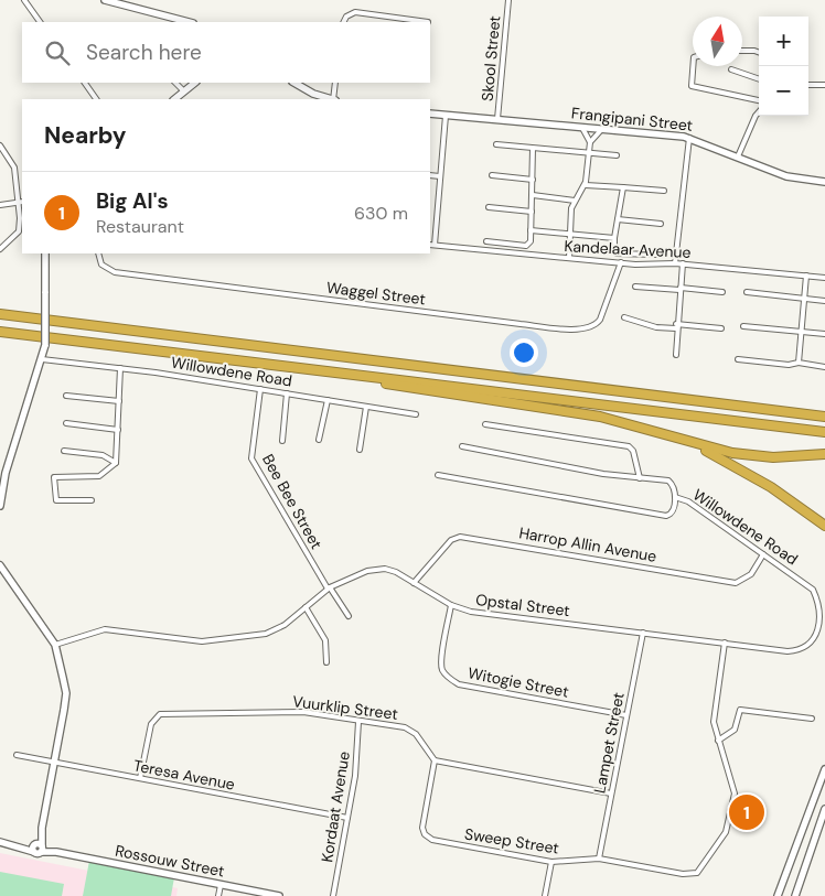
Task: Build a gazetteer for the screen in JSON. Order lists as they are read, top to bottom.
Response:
{
  "streets": {
    "street": [
      "Skool Street",
      "Frangipani Street",
      "Kandelaar Avenue",
      "Waggel Street",
      "Willowdene Road",
      "Bee Bee Street",
      "Harrop Allin Avenue",
      "Opstal Street",
      "Witogie Street",
      "Vuurklip Street",
      "Lampet Street",
      "Teresa Avenue",
      "Kordaat Avenue",
      "Sweep Street",
      "Rossouw Street"
    ]
  },
  "crossings": [
    ["Skool Street", "Frangipani Street"],
    ["Kandelaar Avenue", "Waggel Street"],
    ["Willowdene Road", "Bee Bee Street"],
    ["Willowdene Road", "Harrop Allin Avenue"],
    ["Willowdene Road", "Opstal Street"],
    ["Bee Bee Street", "Opstal Street"],
    ["Harrop Allin Avenue", "Opstal Street"],
    ["Opstal Street", "Witogie Street"],
    ["Opstal Street", "Lampet Street"],
    ["Witogie Street", "Lampet Street"],
    ["Vuurklip Street", "Teresa Avenue"],
    ["Vuurklip Street", "Kordaat Avenue"],
    ["Vuurklip Street", "Sweep Street"],
    ["Lampet Street", "Sweep Street"],
    ["Teresa Avenue", "Kordaat Avenue"]
  ],
  "north": "top",
  "page": {
    "map_buttons": ["+", "−"],
    "search": "Search here",
    "heading": "Nearby",
    "list": [
      {
        "mark": "1",
        "name": "Big Al's",
        "note": "Restaurant",
        "value": "630 m"
      }
    ],
    "pins": "1"
  }
}
